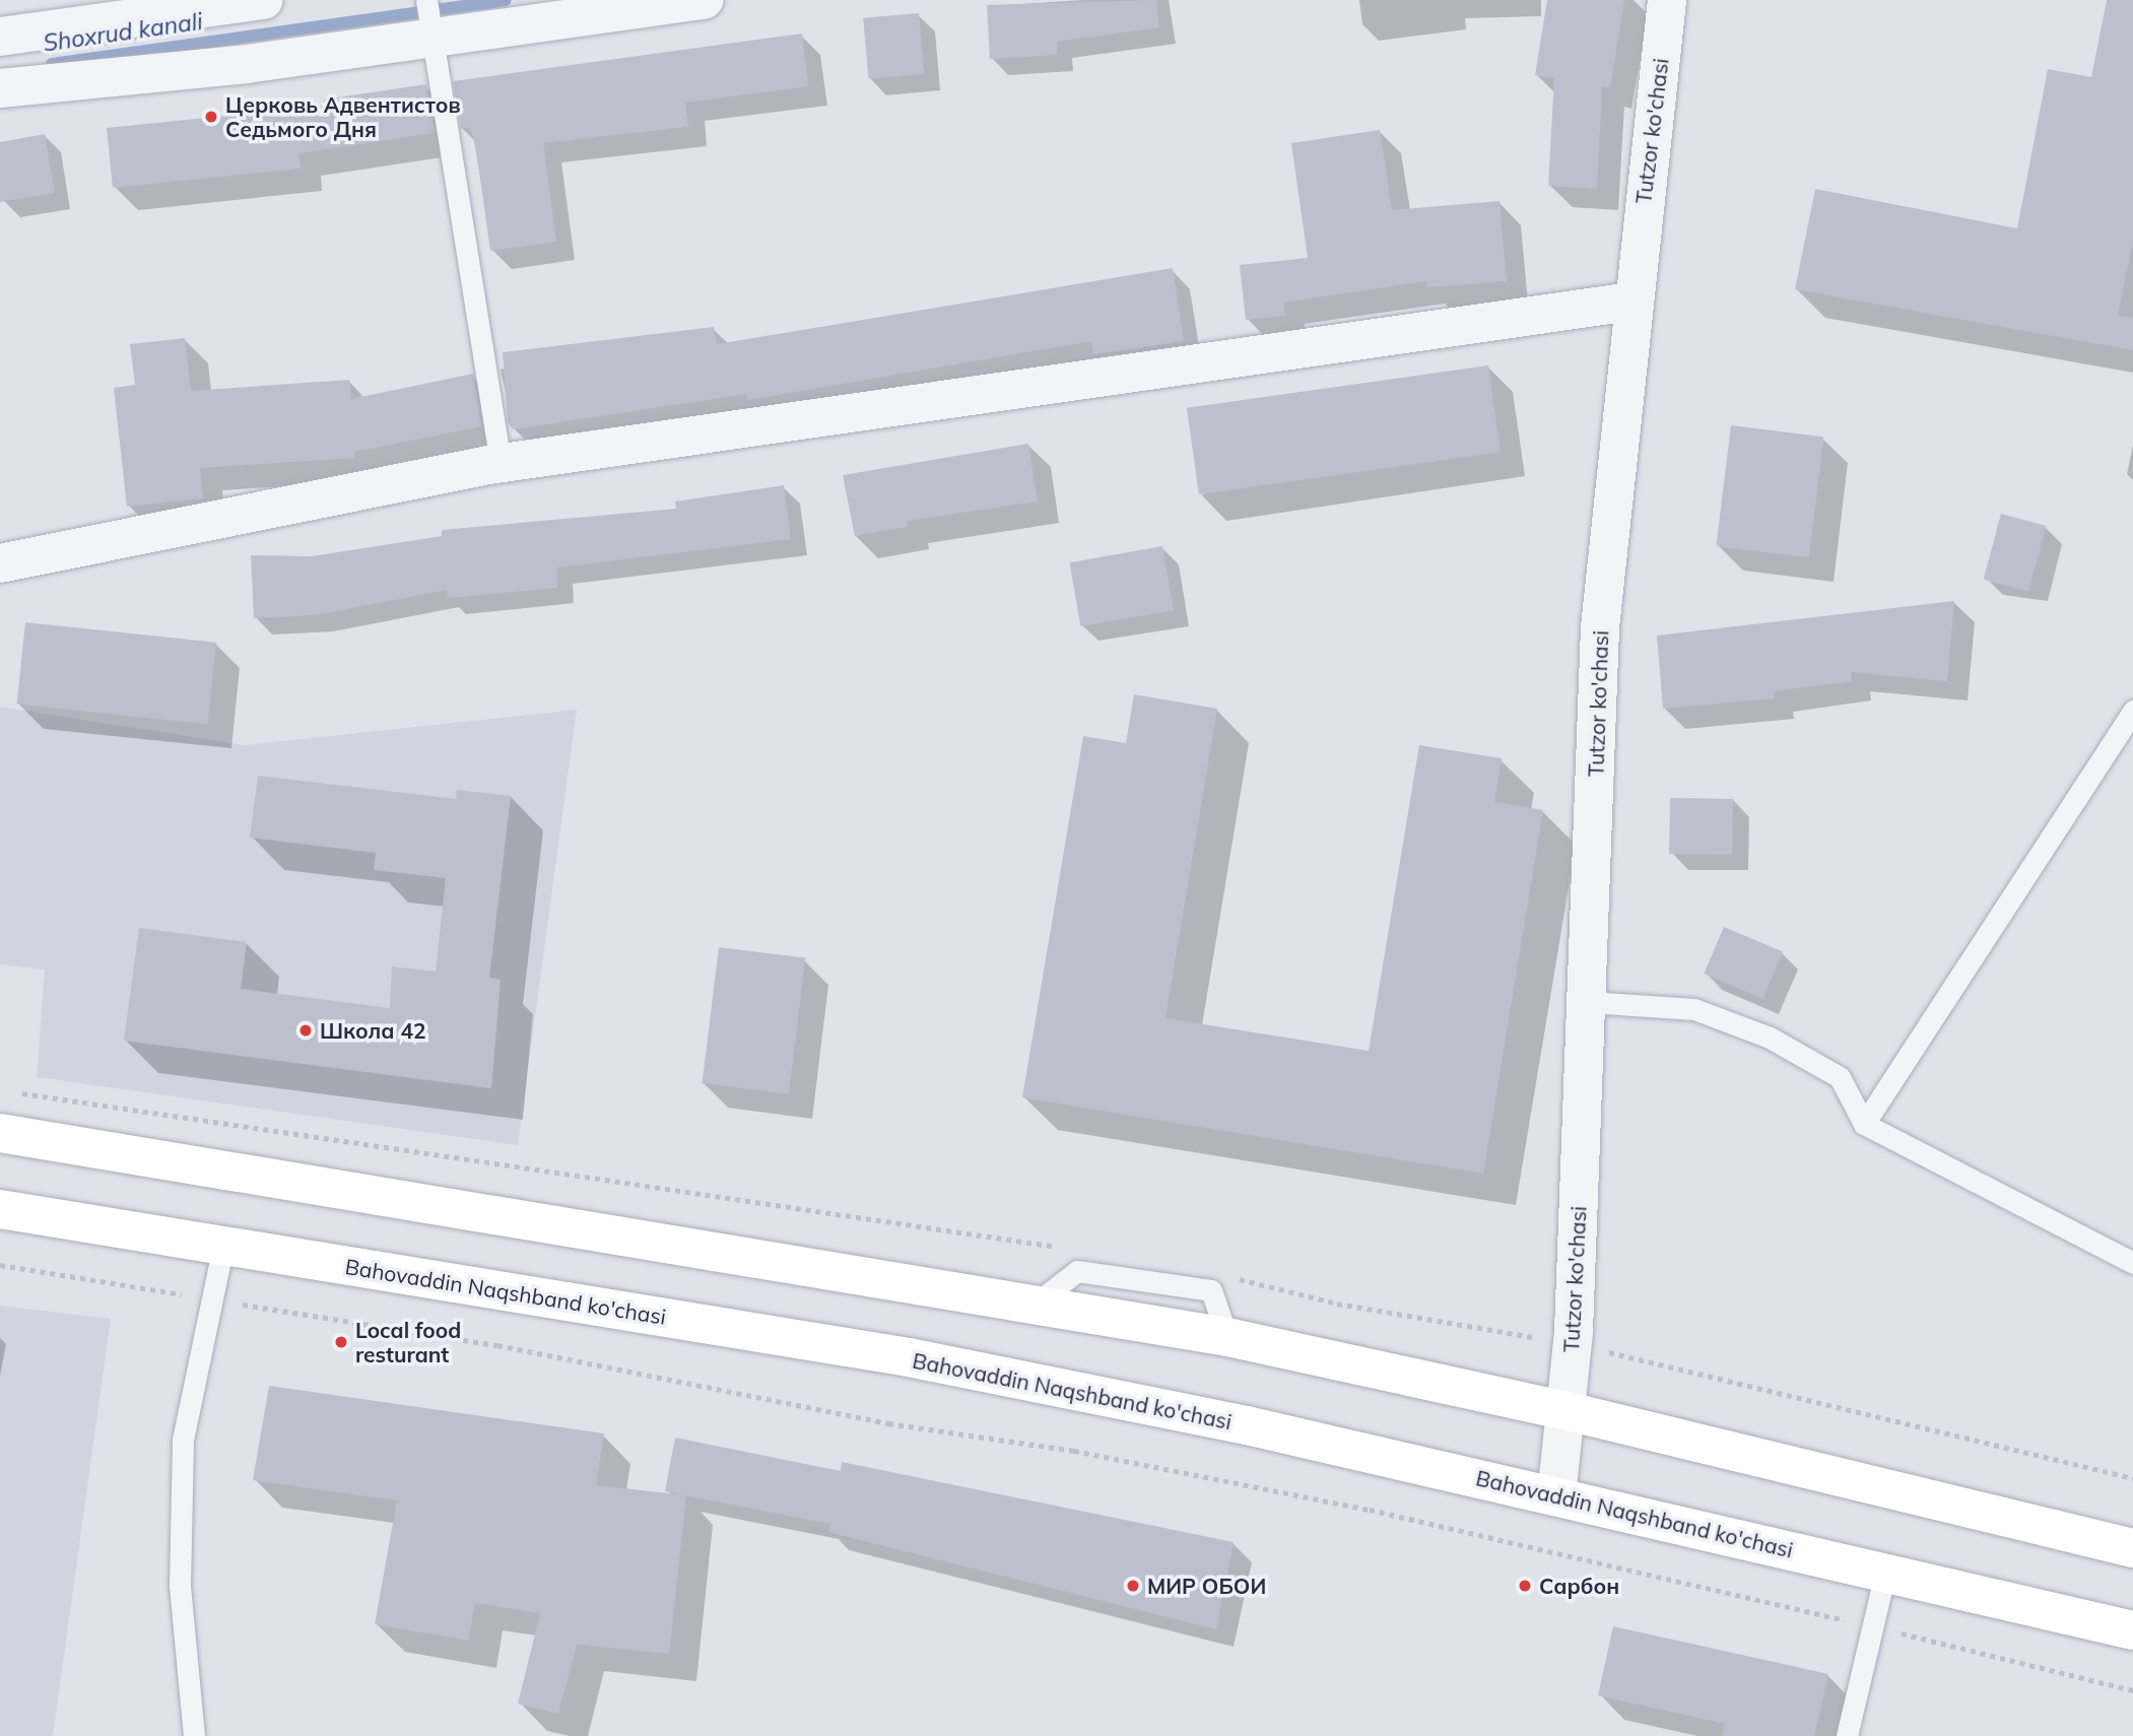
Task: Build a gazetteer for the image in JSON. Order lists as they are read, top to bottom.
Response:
{
  "streets": {
    "main road": ["Bahovaddin Naqshband ko'chasi"],
    "street": ["Tutzor ko'chasi"]
  },
  "crossings": [
    ["Tutzor ko'chasi", "Bahovaddin Naqshband ko'chasi"]
  ],
  "water": ["Shoxrud kanali"],
  "places": [
    "Церковь Адвентистов Седьмого Дня",
    "Школа 42",
    "Local food resturant",
    "МИР ОБОИ",
    "Сарбон"
  ]
}
